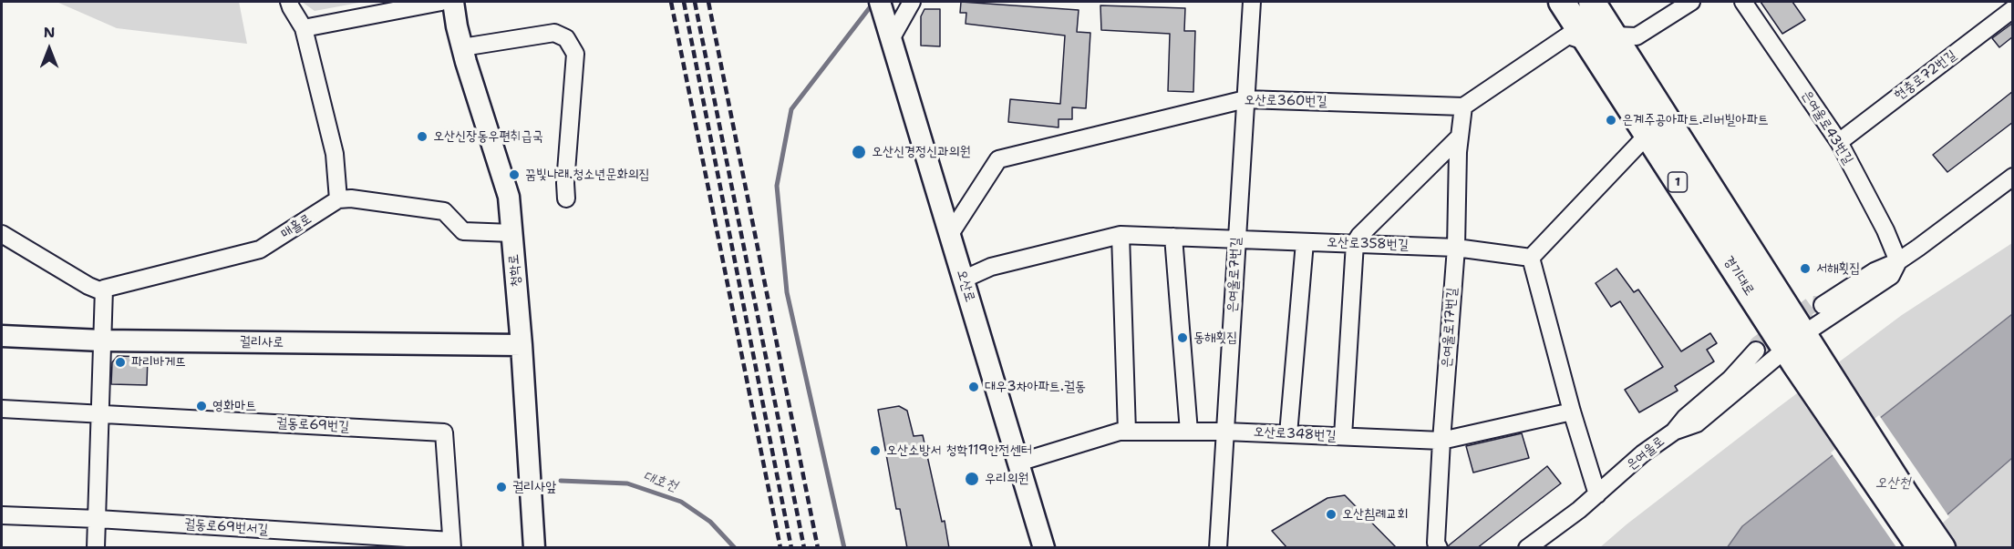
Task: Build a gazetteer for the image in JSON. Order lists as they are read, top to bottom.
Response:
{
  "streets": {
    "main road": ["1", "경기대로"],
    "street": [
      "현충로72번길",
      "오산로360번길",
      "은여울로43번길",
      "매홀로",
      "오산로358번길",
      "청학로",
      "은여울로7번길",
      "오산로",
      "은여울로17번길",
      "궐리사로",
      "궐동로69번길",
      "오산로348번길",
      "은여울로",
      "궐동로69번서길"
    ]
  },
  "crossings": [
    ["현충로72번길", "은여울로43번길"],
    ["오산로360번길", "은여울로7번길"],
    ["오산로360번길", "오산로"],
    ["오산로360번길", "은여울로17번길"],
    ["오산로358번길", "은여울로7번길"],
    ["오산로358번길", "오산로"],
    ["오산로358번길", "은여울로17번길"],
    ["청학로", "궐리사로"],
    ["은여울로7번길", "오산로348번길"],
    ["오산로", "오산로348번길"],
    ["은여울로17번길", "오산로348번길"],
    ["궐동로69번길", "궐동로69번서길"]
  ],
  "water": ["대호천", "오산천"],
  "places": [
    "은계주공아파트.리버빌아파트",
    "오산신장동우편취급국",
    "오산신경정신과의원",
    "꿈빛나래.청소년문화의집",
    "서해횟집",
    "동해횟집",
    "파리바게뜨",
    "대우3차아파트.궐동",
    "영화마트",
    "오산소방서 청학119안전센터",
    "우리의원",
    "궐리사앞",
    "오산침례교회"
  ],
  "north": "top"
}
